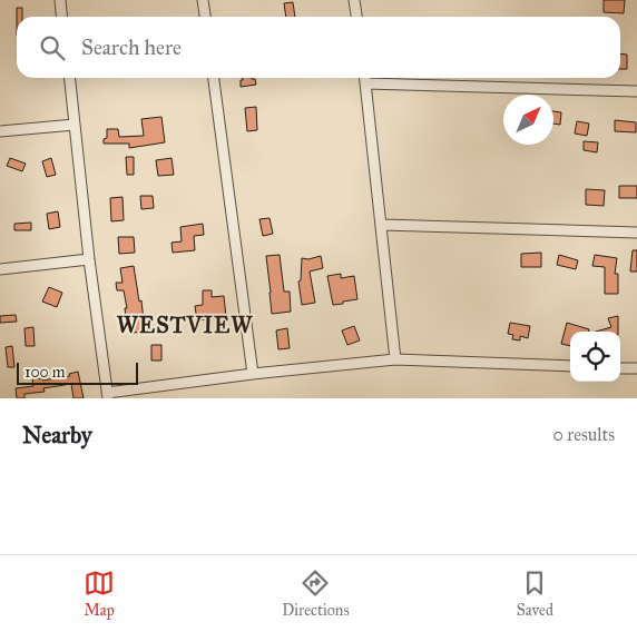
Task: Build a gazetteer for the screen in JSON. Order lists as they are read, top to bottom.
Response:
{
  "districts": ["WESTVIEW"],
  "scale_bar": "100 m",
  "north": "top right",
  "page": {
    "search": "Search here",
    "scale": "100 m",
    "heading": ["Nearby", "0 results"],
    "nav": ["Map", "Directions", "Saved"]
  }
}
